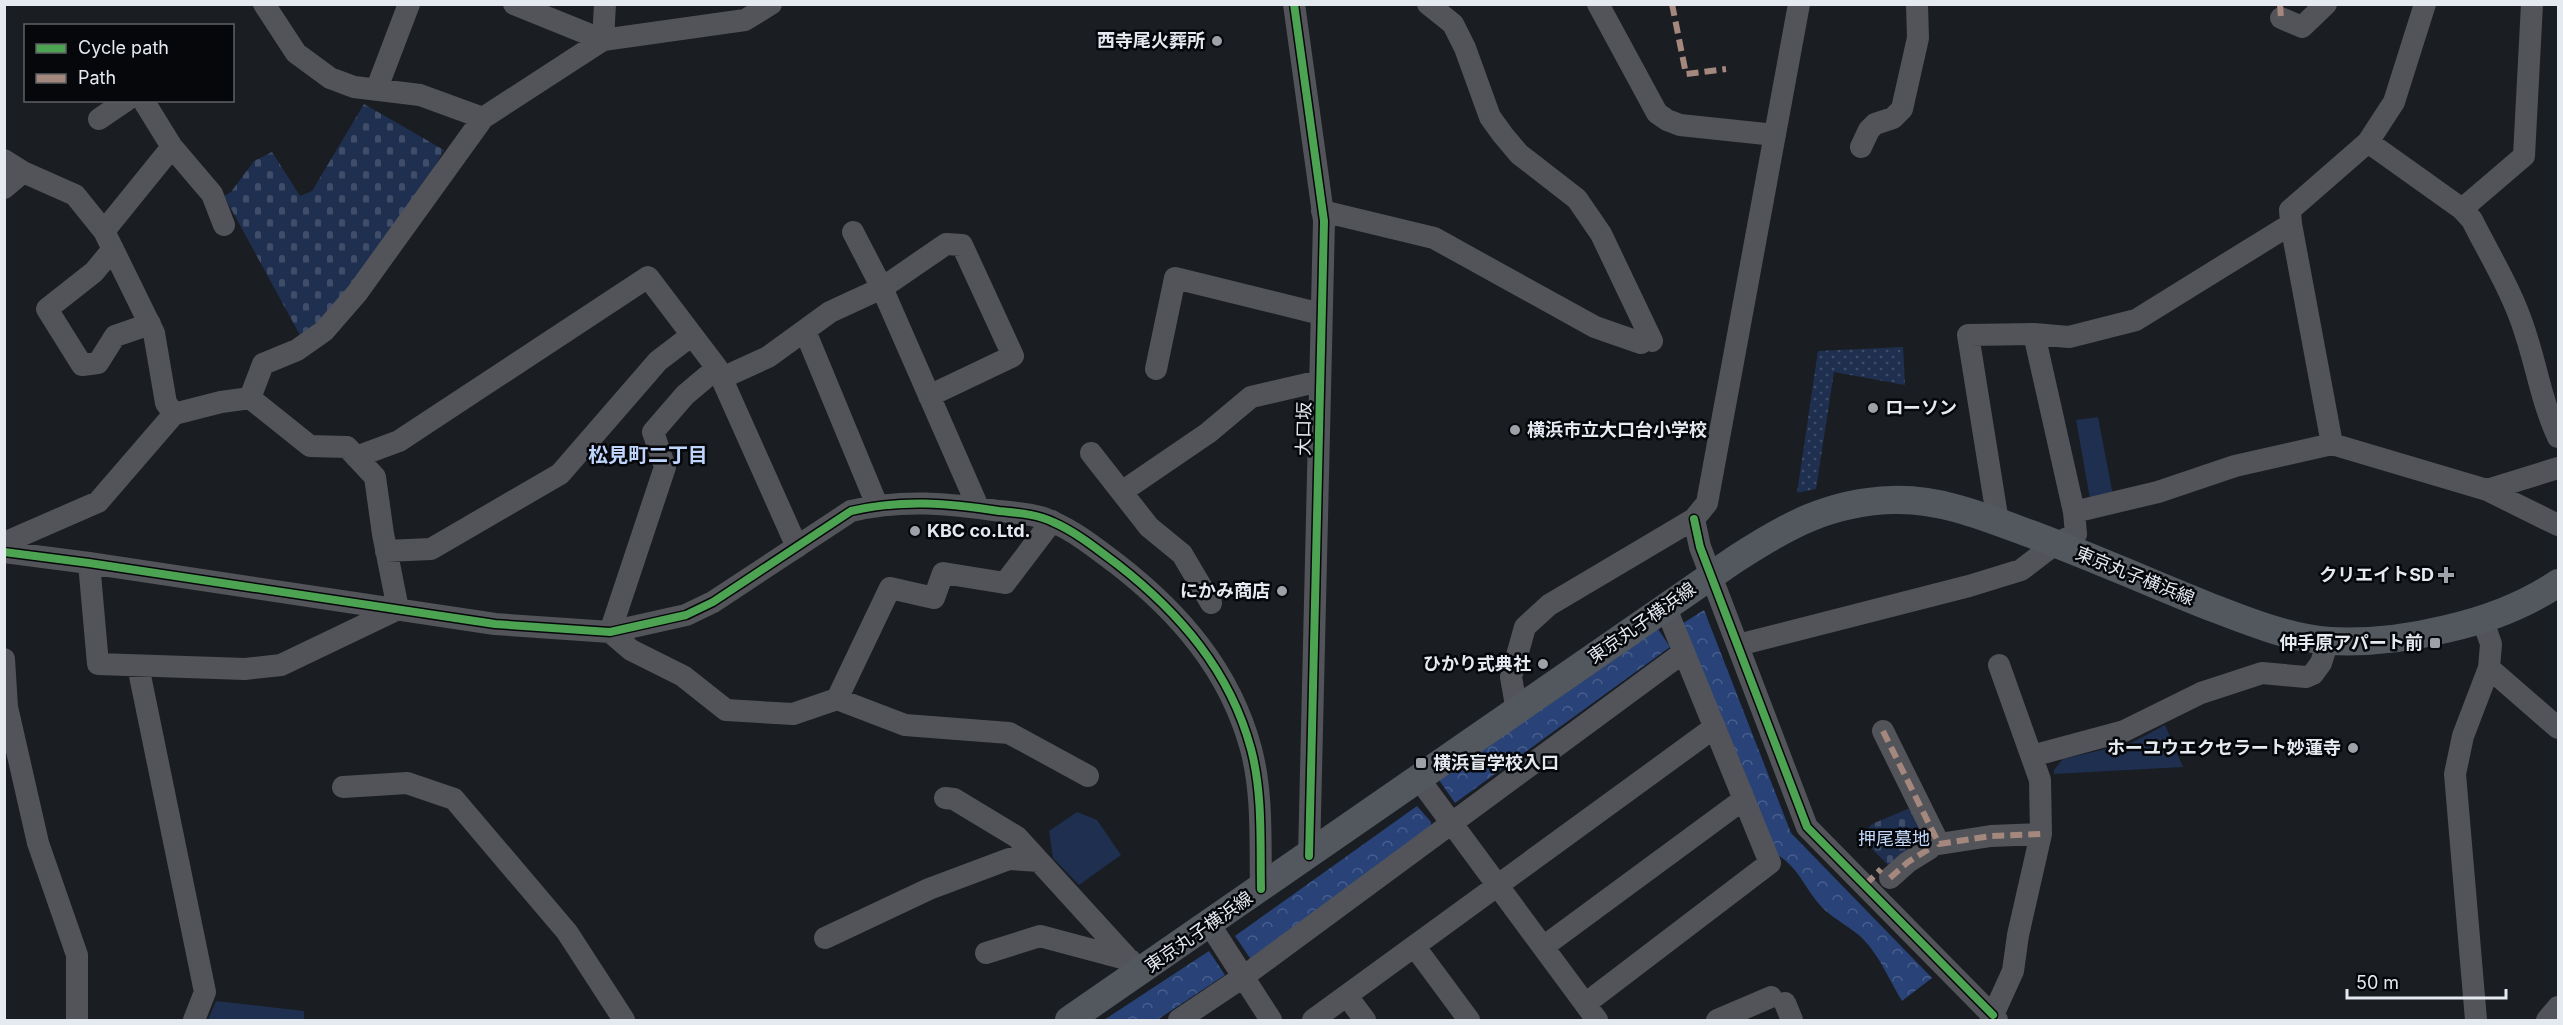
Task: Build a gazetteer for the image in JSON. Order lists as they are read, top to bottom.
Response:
{
  "streets": {
    "main road": ["東京丸子横浜線"],
    "street": ["大口坂"]
  },
  "crossings": [
    ["大口坂", "東京丸子横浜線"]
  ],
  "districts": ["松見町二丁目"],
  "parks": ["押尾墓地"],
  "places": {
    "other": [
      "西寺尾火葬所",
      "ローソン",
      "横浜市立大口台小学校",
      "KBC co.Ltd.",
      "にかみ商店",
      "ひかり式典社",
      "ホーユウエクセラート妙蓮寺"
    ],
    "health": ["クリエイトSD"],
    "transit": ["仲手原アパート前", "横浜盲学校入口"]
  },
  "legend": ["Cycle path", "Path"],
  "scale_bar": "50 m"
}
